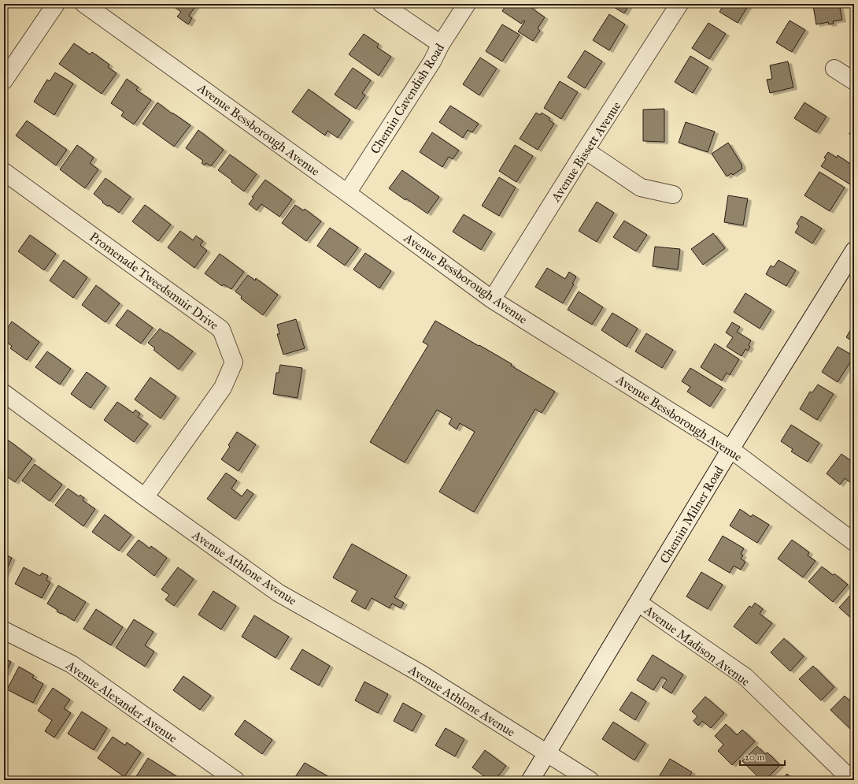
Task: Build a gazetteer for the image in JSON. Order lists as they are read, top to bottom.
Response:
{
  "streets": {
    "street": [
      "Chemin Cavendish Road",
      "Avenue Bessborough Avenue",
      "Avenue Bissett Avenue",
      "Promenade Tweedsmuir Drive",
      "Chemin Milner Road",
      "Avenue Athlone Avenue",
      "Avenue Madison Avenue",
      "Avenue Alexander Avenue"
    ]
  },
  "crossings": [
    ["Chemin Cavendish Road", "Avenue Bessborough Avenue"],
    ["Avenue Bessborough Avenue", "Avenue Bissett Avenue"],
    ["Avenue Bessborough Avenue", "Chemin Milner Road"],
    ["Promenade Tweedsmuir Drive", "Avenue Athlone Avenue"],
    ["Chemin Milner Road", "Avenue Athlone Avenue"],
    ["Chemin Milner Road", "Avenue Madison Avenue"]
  ],
  "scale_bar": "20 m"
}
